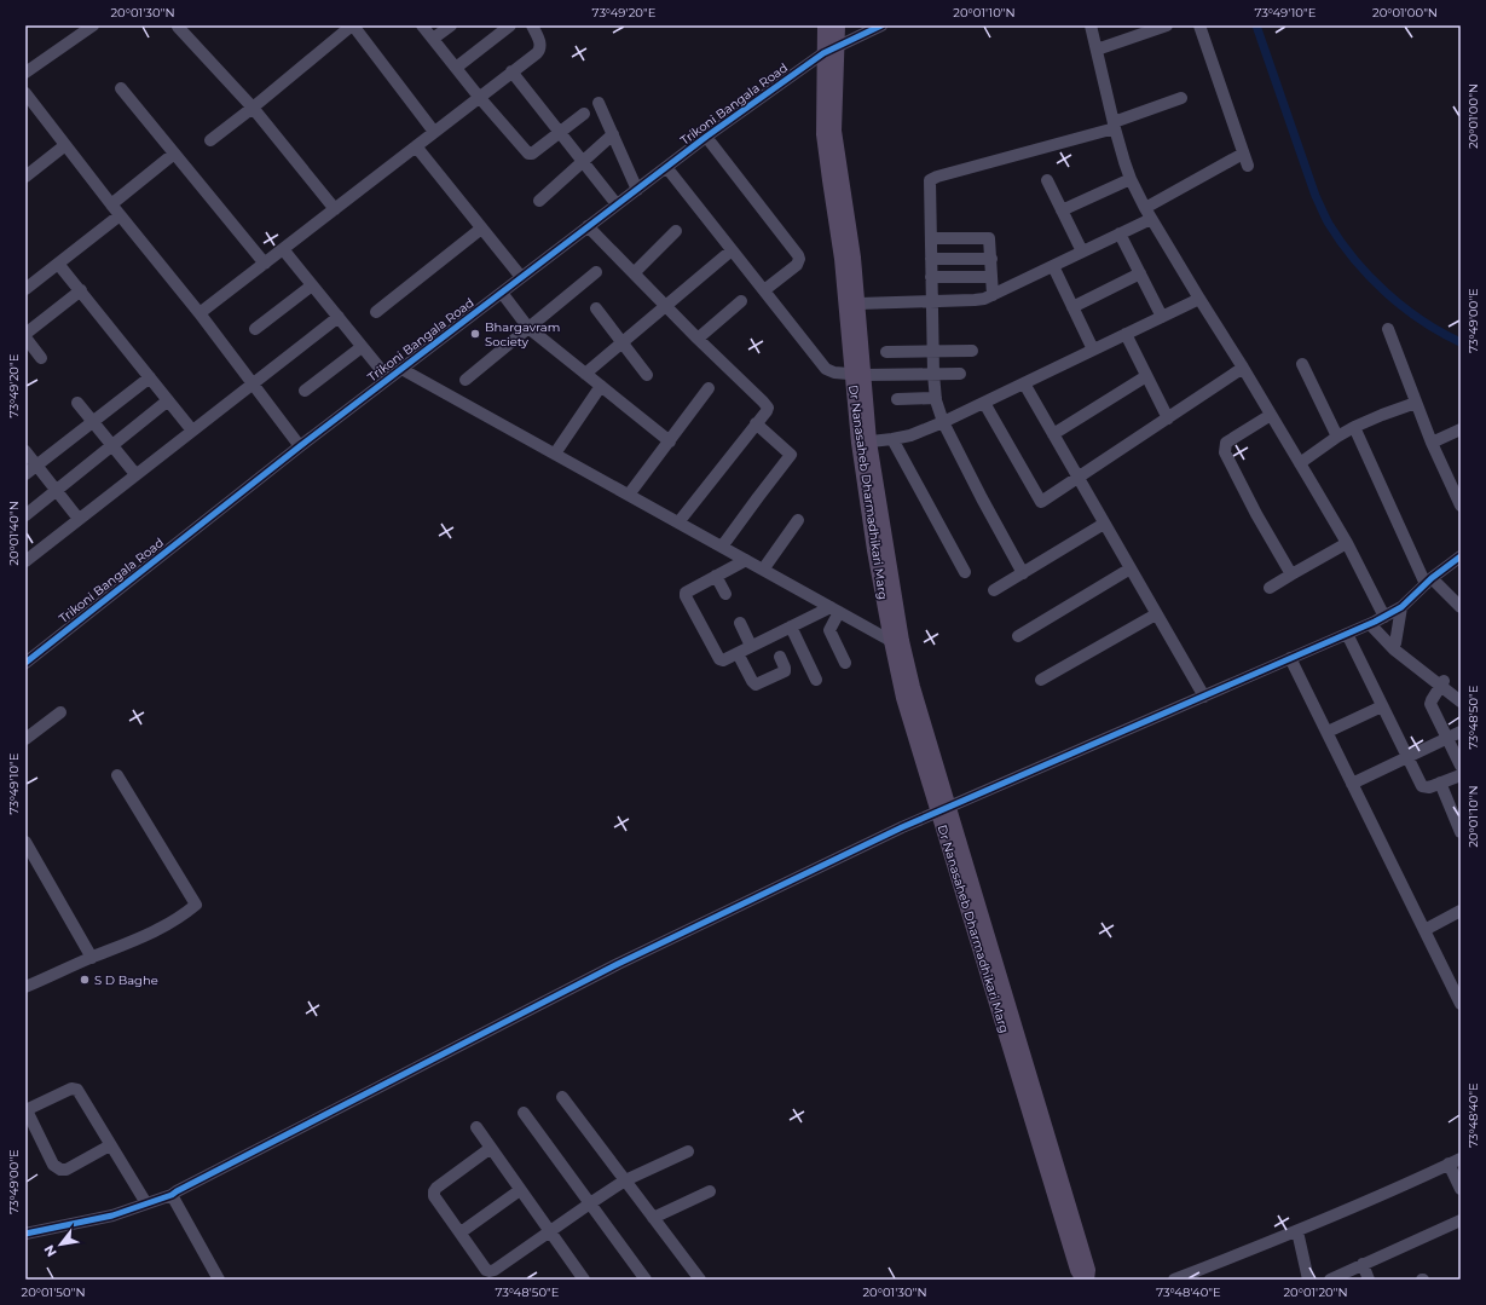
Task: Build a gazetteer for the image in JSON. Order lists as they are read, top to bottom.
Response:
{
  "streets": {
    "main road": ["Dr Nanasaheb Dharmadhikari Marg"],
    "street": ["Trikoni Bangala Road"]
  },
  "crossings": [
    ["Trikoni Bangala Road", "Dr Nanasaheb Dharmadhikari Marg"]
  ],
  "places": ["Bhargavram Society", "S D Baghe"],
  "north": "bottom left",
  "coordinates": [
    "20°01'30\"N",
    "73°49'20\"E",
    "20°01'10\"N",
    "73°49'10\"E",
    "20°01'00\"N",
    "73°49'00\"E",
    "20°01'40\"N",
    "73°48'50\"E",
    "73°48'40\"E",
    "20°01'50\"N",
    "20°01'20\"N"
  ]
}
